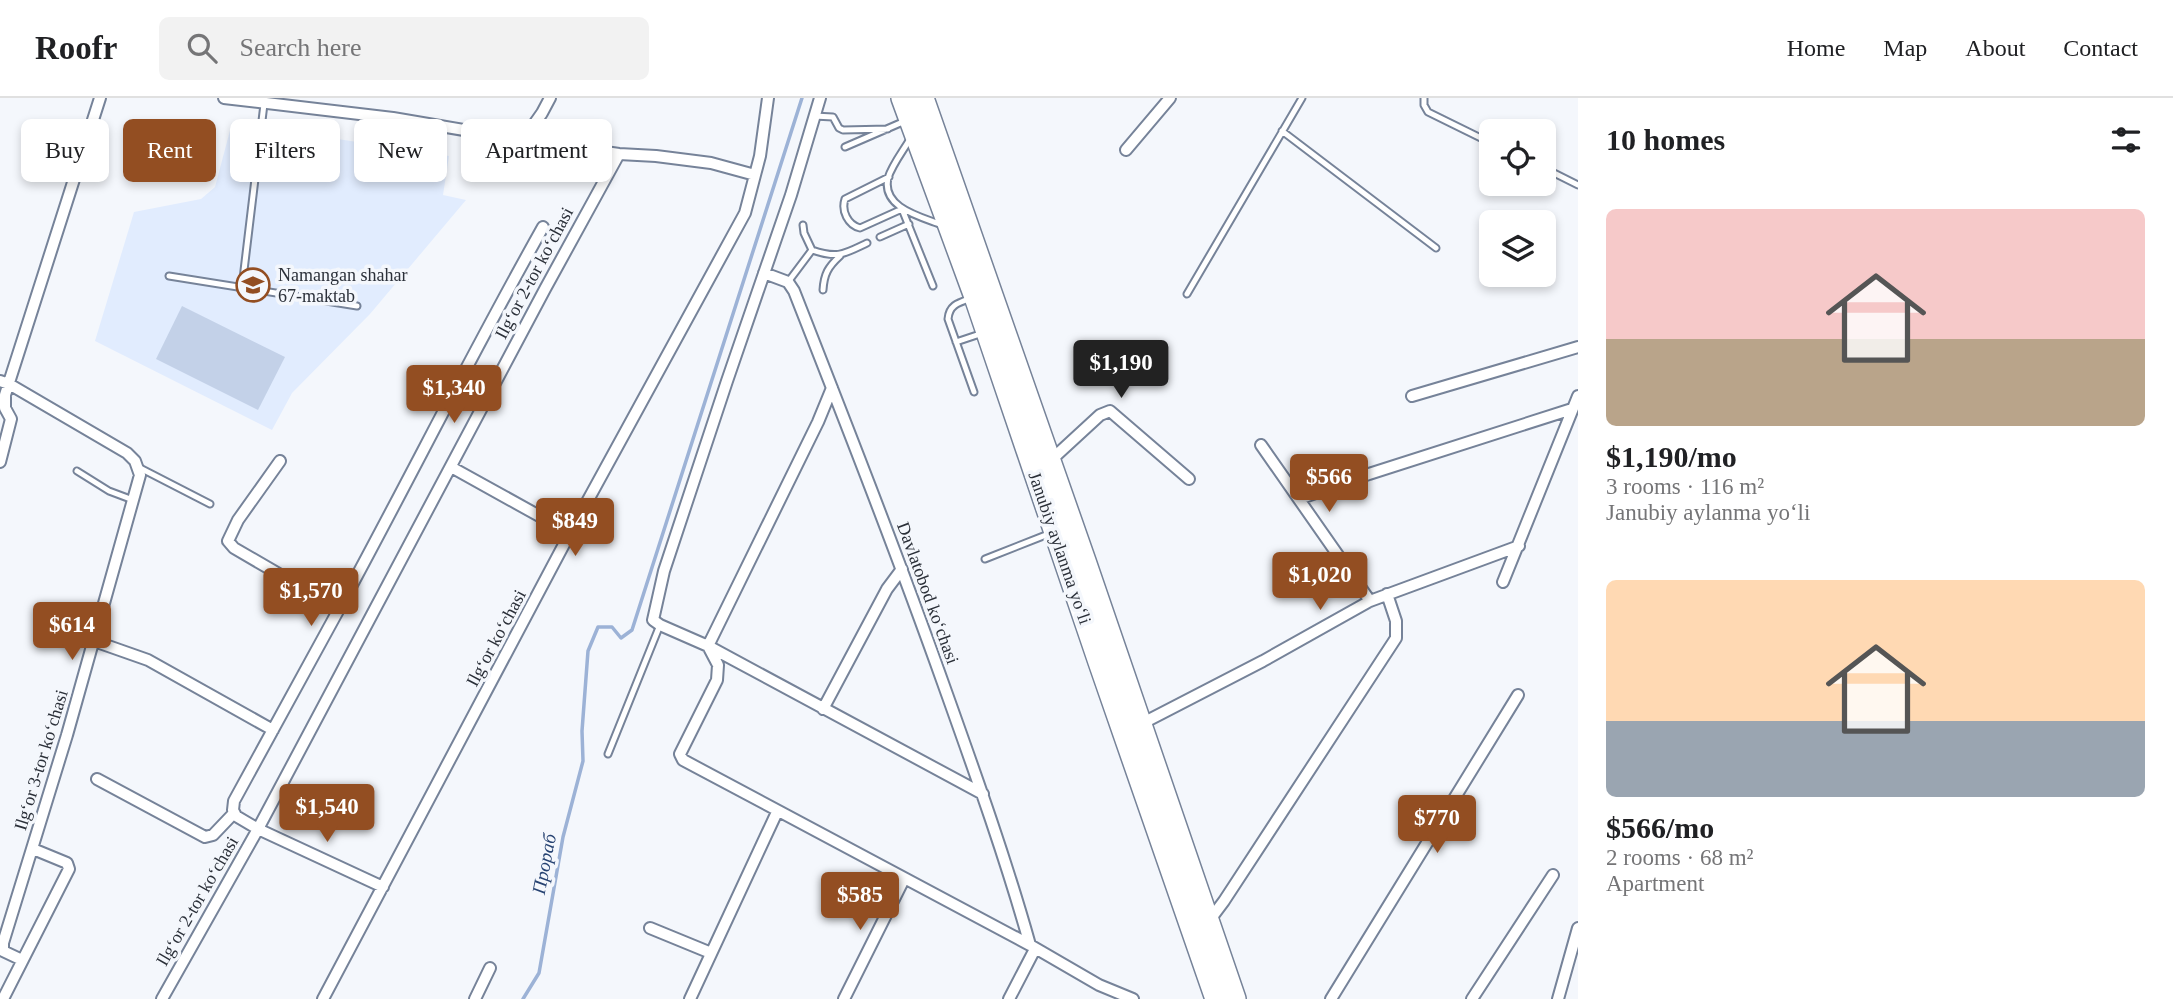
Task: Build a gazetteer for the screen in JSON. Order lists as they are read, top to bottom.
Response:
{
  "streets": {
    "highway": ["Janubiy aylanma yoʻli"],
    "street": [
      "Ilgʻor 2-tor koʻchasi",
      "Davlatobod koʻchasi",
      "Ilgʻor koʻchasi",
      "Ilgʻor 3-tor koʻchasi"
    ]
  },
  "water": ["Прораб"],
  "places": {
    "school or university": ["Namangan shahar 67-maktab"]
  },
  "page": {
    "header": "Roofr",
    "search": "Search here",
    "nav": [
      "Home",
      "Map",
      "About",
      "Contact"
    ],
    "heading": "10 homes",
    "chip": [
      "Buy",
      "Rent",
      "Filters",
      "New",
      "Apartment"
    ],
    "list": [
      {
        "name": "$1,190/mo",
        "note": "3 rooms · 116 m² · Janubiy aylanma yoʻli"
      },
      {
        "name": "$566/mo",
        "note": "2 rooms · 68 m² · Apartment"
      }
    ],
    "price": [
      "$1,190",
      "$1,340",
      "$566",
      "$849",
      "$1,020",
      "$1,570",
      "$614",
      "$1,540",
      "$770",
      "$585"
    ]
  }
}
